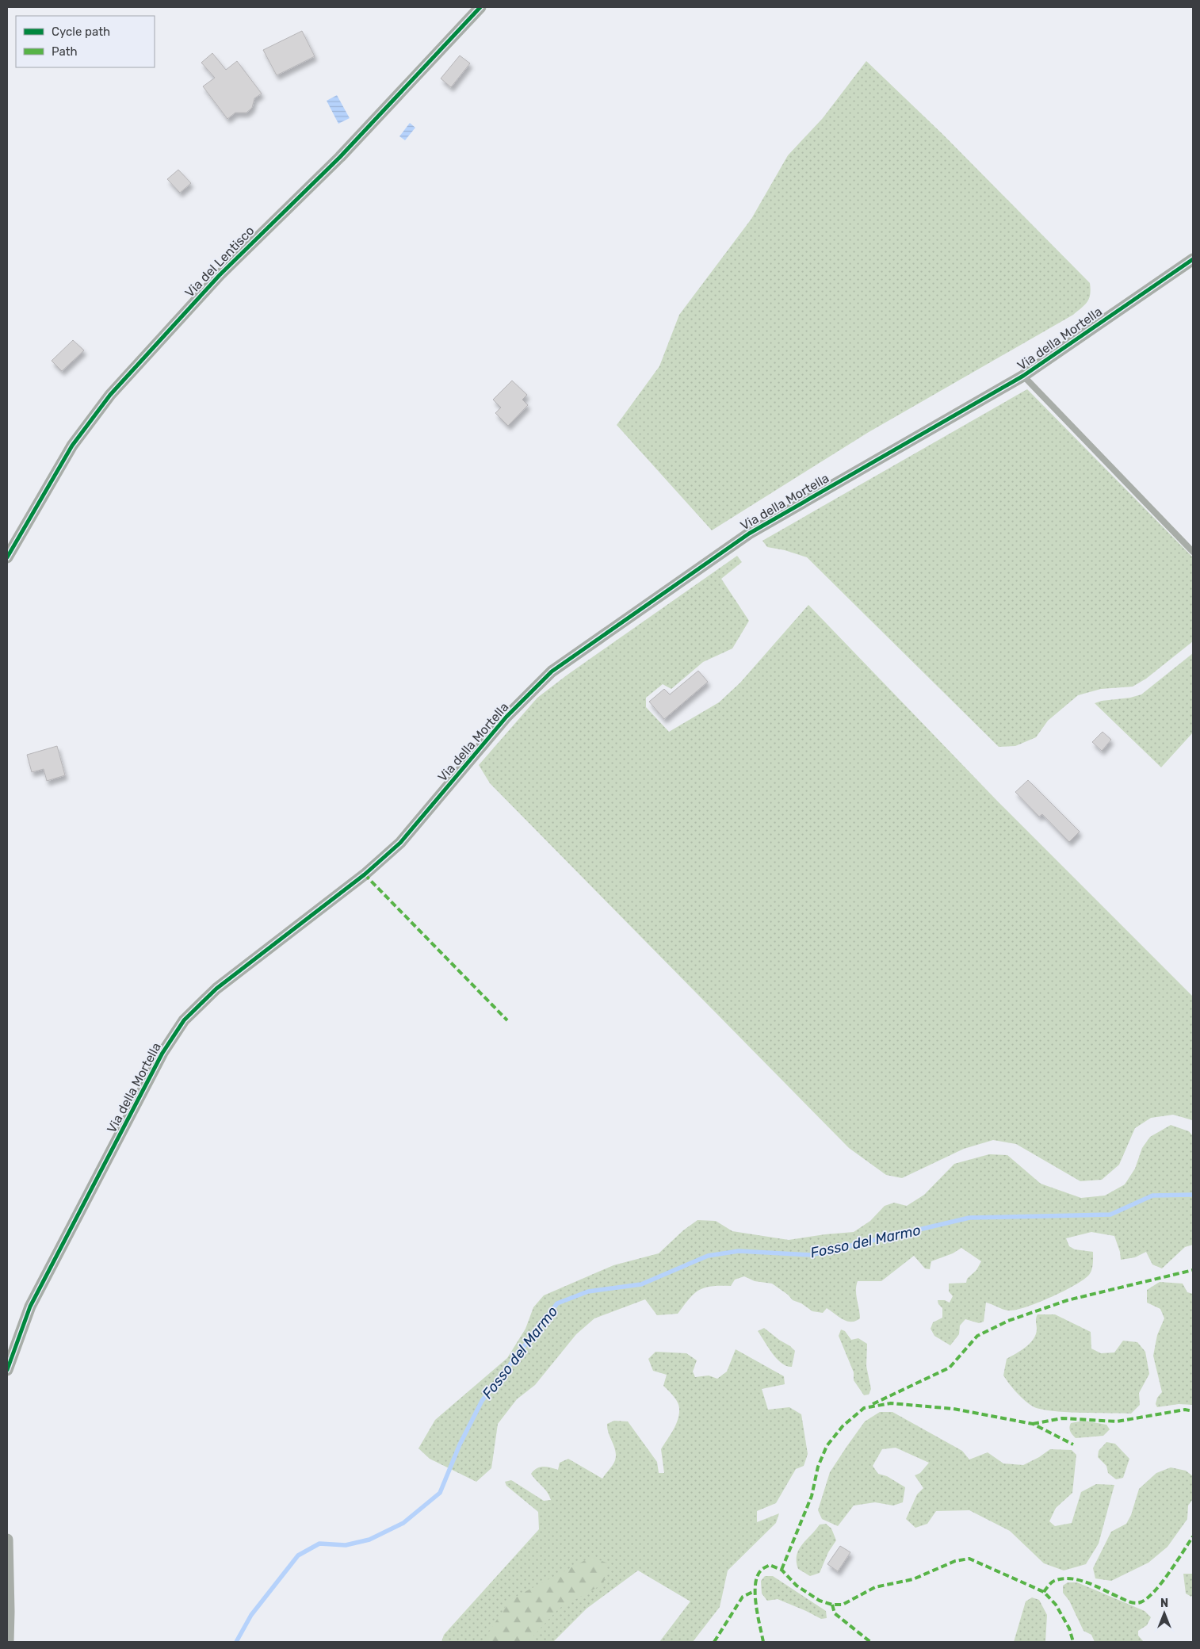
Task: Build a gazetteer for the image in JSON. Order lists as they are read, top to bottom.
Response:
{
  "streets": {
    "street": ["Via del Lentisco", "Via della Mortella"]
  },
  "water": ["Fosso del Marmo"],
  "legend": ["Cycle path", "Path"],
  "north": "top"
}
